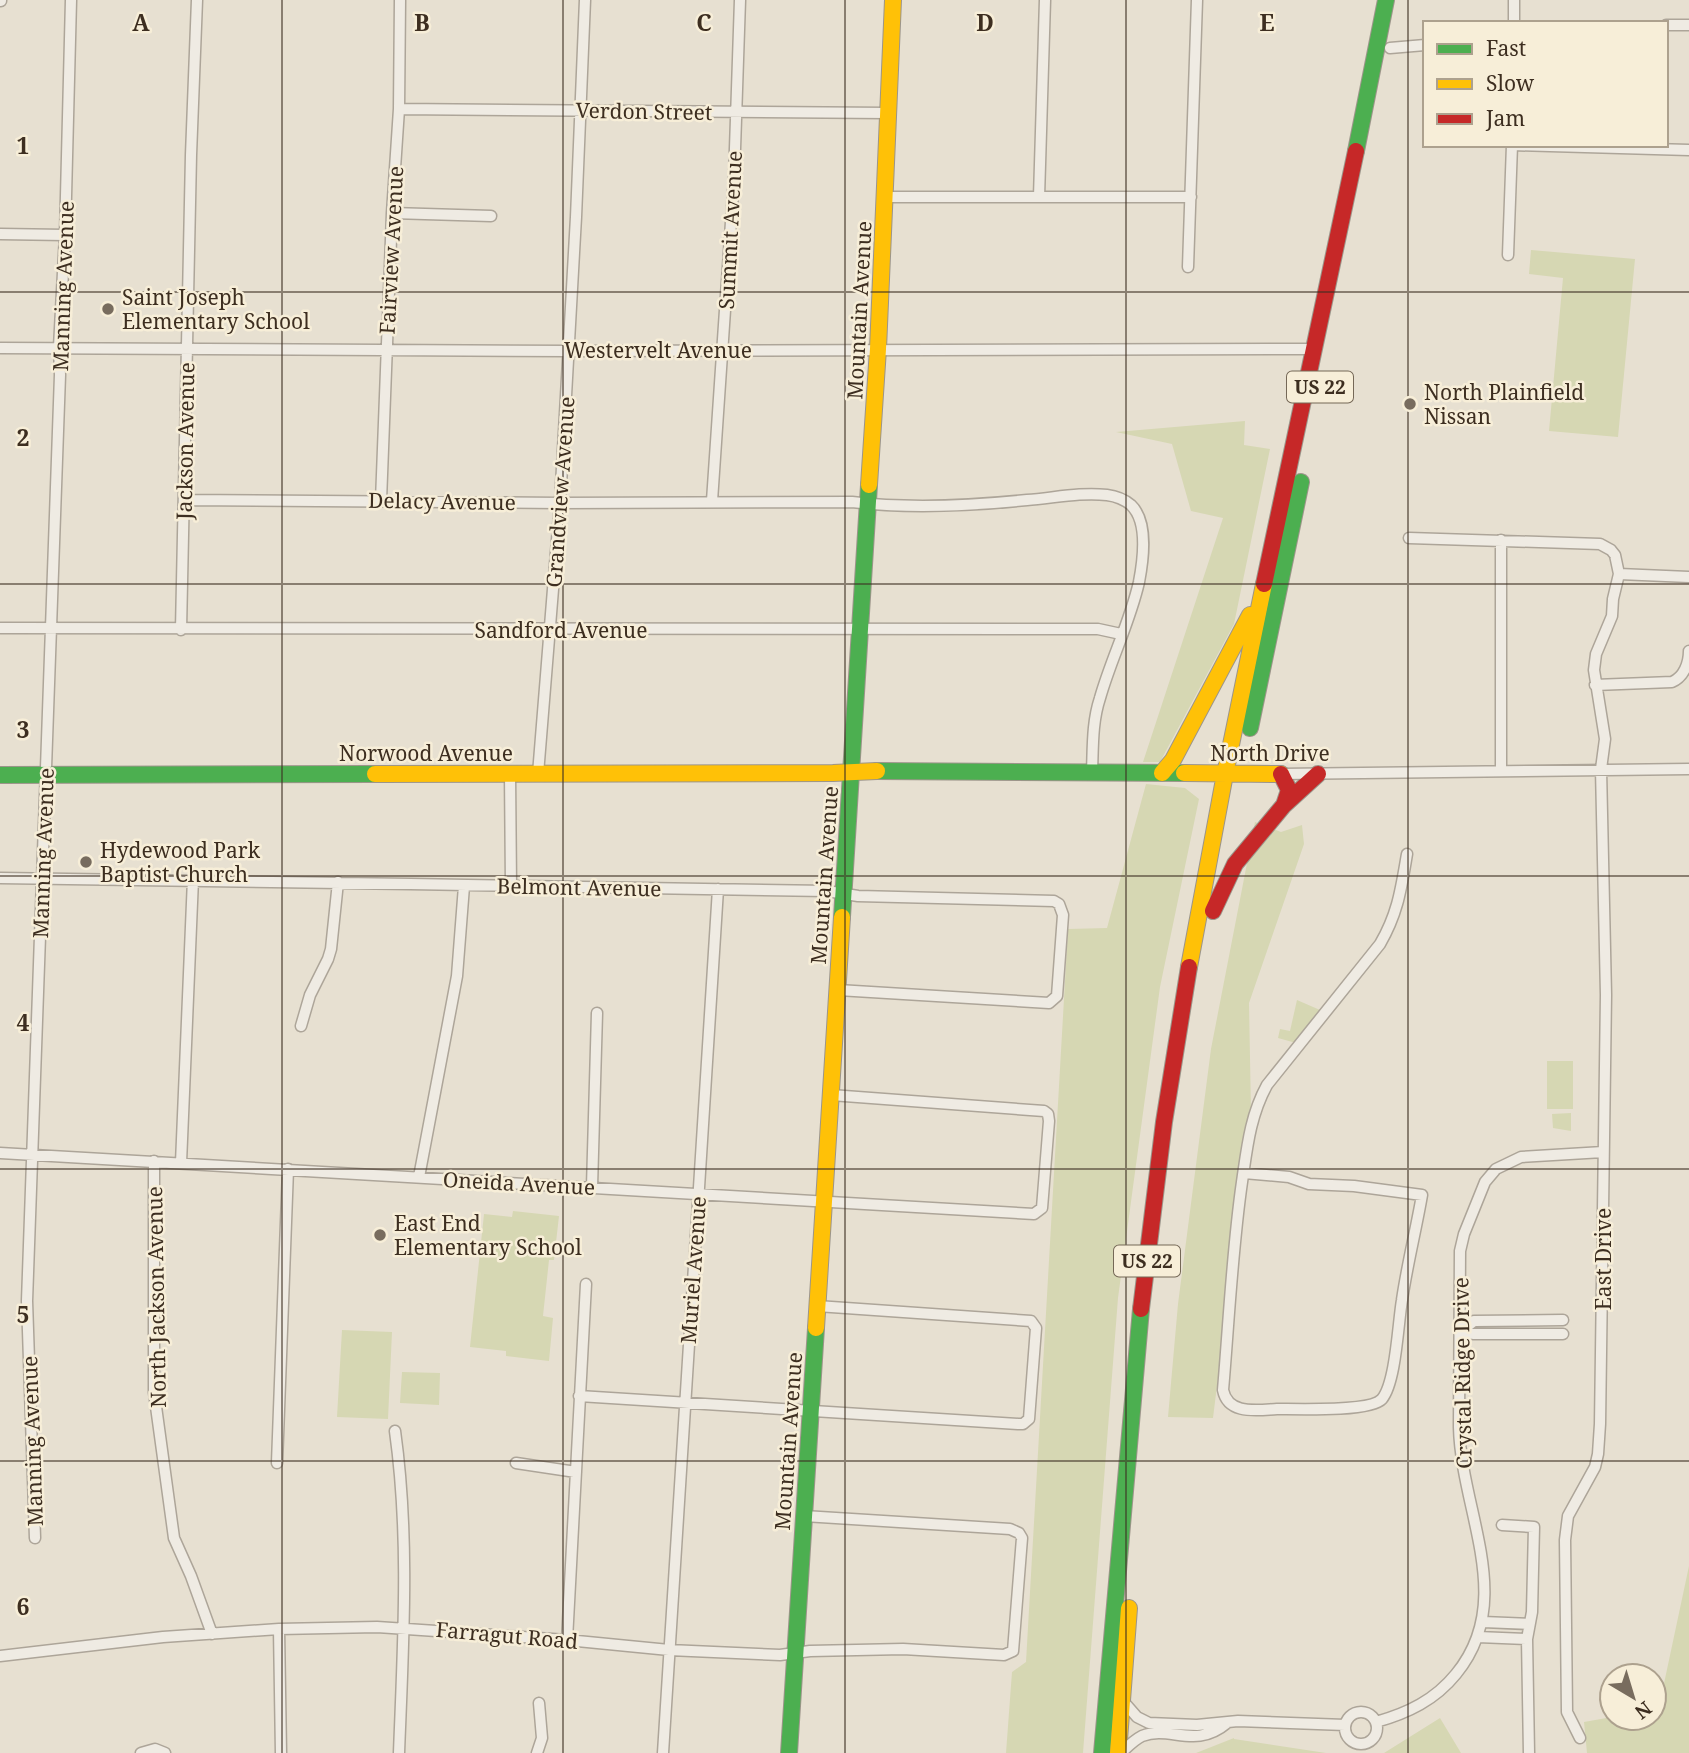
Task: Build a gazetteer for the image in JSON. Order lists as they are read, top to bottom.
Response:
{
  "streets": {
    "main road": [
      "Mountain Avenue",
      "US 22",
      "Norwood Avenue",
      "North Drive"
    ],
    "street": [
      "Verdon Street",
      "Summit Avenue",
      "Fairview Avenue",
      "Manning Avenue",
      "Westervelt Avenue",
      "Jackson Avenue",
      "Grandview Avenue",
      "Delacy Avenue",
      "Sandford Avenue",
      "Belmont Avenue",
      "Oneida Avenue",
      "East Drive",
      "Muriel Avenue",
      "North Jackson Avenue",
      "Crystal Ridge Drive",
      "Farragut Road"
    ]
  },
  "crossings": [
    ["Verdon Street", "Summit Avenue"],
    ["Verdon Street", "Fairview Avenue"],
    ["Verdon Street", "Mountain Avenue"],
    ["Verdon Street", "Grandview Avenue"],
    ["Summit Avenue", "Westervelt Avenue"],
    ["Summit Avenue", "Delacy Avenue"],
    ["Fairview Avenue", "Westervelt Avenue"],
    ["Fairview Avenue", "Delacy Avenue"],
    ["Manning Avenue", "Westervelt Avenue"],
    ["Manning Avenue", "Sandford Avenue"],
    ["Manning Avenue", "Norwood Avenue"],
    ["Manning Avenue", "Belmont Avenue"],
    ["Manning Avenue", "Oneida Avenue"],
    ["Mountain Avenue", "Westervelt Avenue"],
    ["Mountain Avenue", "Delacy Avenue"],
    ["Mountain Avenue", "Sandford Avenue"],
    ["Mountain Avenue", "Norwood Avenue"],
    ["Mountain Avenue", "North Drive"],
    ["Mountain Avenue", "Belmont Avenue"],
    ["Mountain Avenue", "Oneida Avenue"],
    ["Mountain Avenue", "Farragut Road"],
    ["Westervelt Avenue", "US 22"],
    ["Westervelt Avenue", "Jackson Avenue"],
    ["Westervelt Avenue", "Grandview Avenue"],
    ["US 22", "North Drive"],
    ["US 22", "Crystal Ridge Drive"],
    ["Jackson Avenue", "Delacy Avenue"],
    ["Jackson Avenue", "Sandford Avenue"],
    ["Grandview Avenue", "Delacy Avenue"],
    ["Grandview Avenue", "Sandford Avenue"],
    ["Grandview Avenue", "Norwood Avenue"],
    ["Delacy Avenue", "Sandford Avenue"],
    ["Norwood Avenue", "North Drive"],
    ["North Drive", "East Drive"],
    ["Belmont Avenue", "Muriel Avenue"],
    ["Belmont Avenue", "North Jackson Avenue"],
    ["Oneida Avenue", "Muriel Avenue"],
    ["Oneida Avenue", "North Jackson Avenue"],
    ["East Drive", "Crystal Ridge Drive"],
    ["Muriel Avenue", "Farragut Road"],
    ["North Jackson Avenue", "Farragut Road"]
  ],
  "places": [
    "Saint Joseph Elementary School",
    "North Plainfield Nissan",
    "Hydewood Park Baptist Church",
    "East End Elementary School"
  ],
  "legend": ["Fast", "Slow", "Jam"],
  "north": "bottom right",
  "grid": {
    "columns": [
      "A",
      "B",
      "C",
      "D",
      "E"
    ],
    "rows": [
      "1",
      "2",
      "3",
      "4",
      "5",
      "6"
    ]
  }
}
